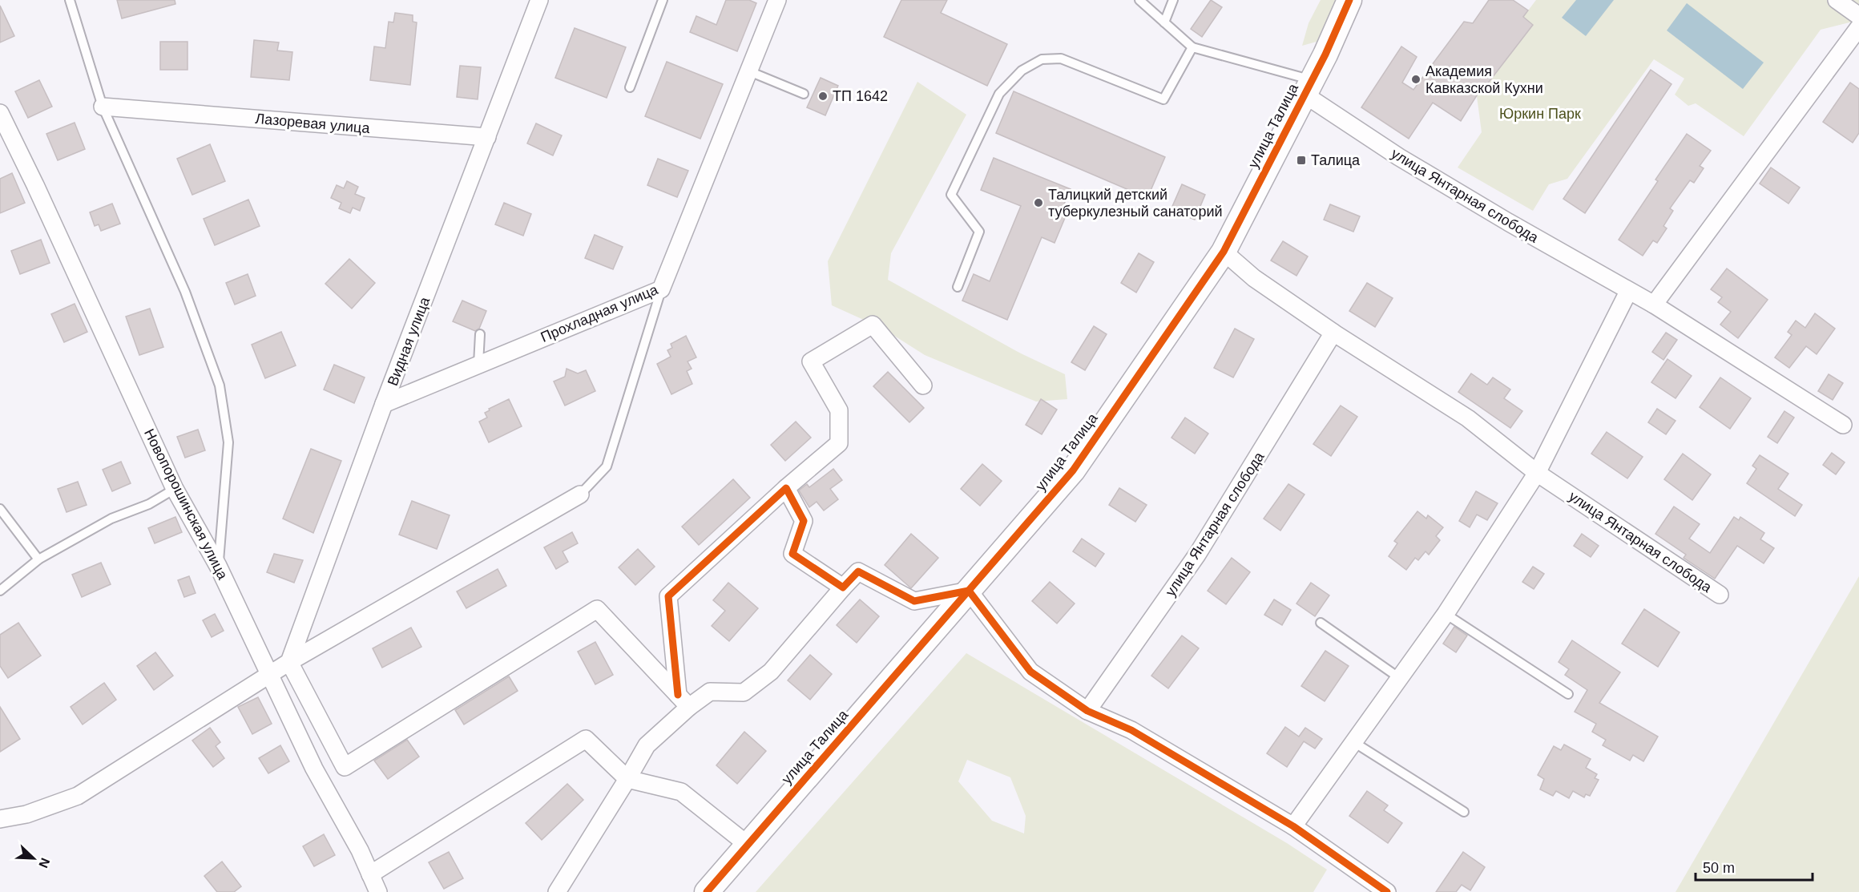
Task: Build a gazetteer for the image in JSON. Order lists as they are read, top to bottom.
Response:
{
  "streets": {
    "street": [
      "Лазоревая улица",
      "улица Талица",
      "улица Янтарная слобода",
      "Прохладная улица",
      "Видная улица",
      "Новопорошинская улица"
    ]
  },
  "crossings": [
    ["Лазоревая улица", "Видная улица"],
    ["улица Талица", "улица Янтарная слобода"],
    ["Прохладная улица", "Видная улица"]
  ],
  "parks": ["Юркин Парк"],
  "places": {
    "other": ["Академия Кавказской Кухни", "ТП 1642", "Талицкий детский туберкулезный санаторий"],
    "transit": ["Талица"]
  },
  "scale_bar": "50 m",
  "north": "bottom right"
}
